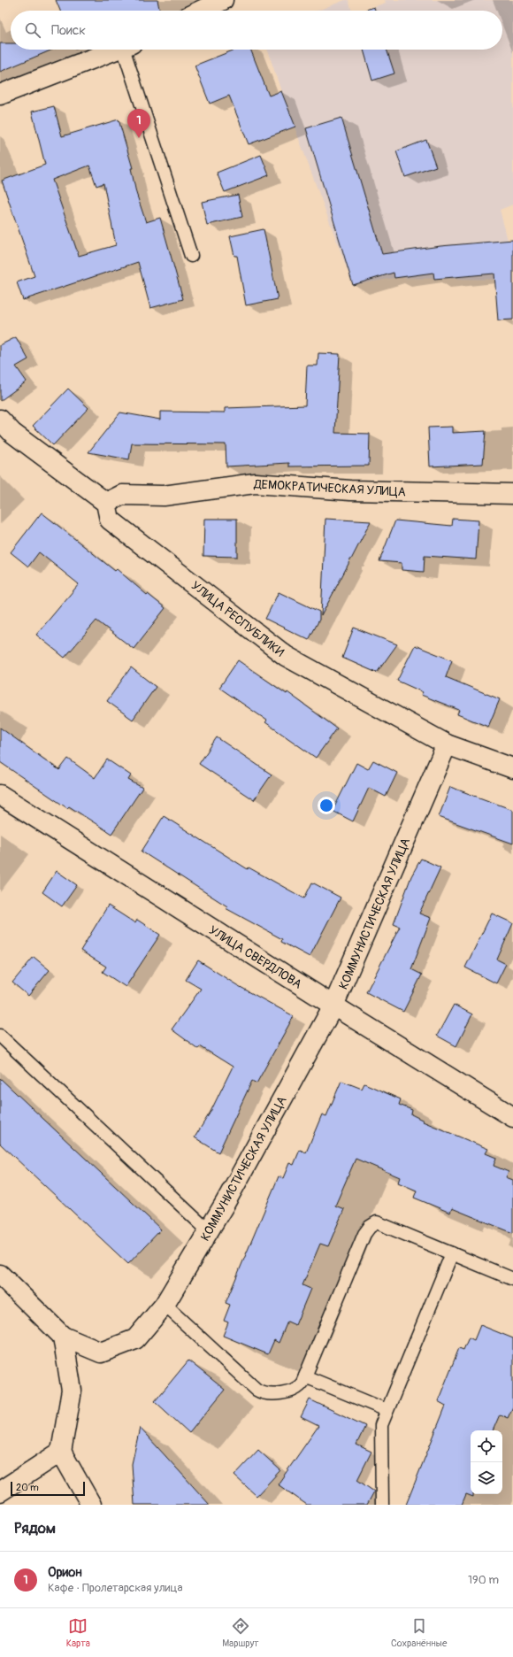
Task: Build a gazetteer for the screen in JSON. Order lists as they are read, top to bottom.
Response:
{
  "streets": {
    "street": [
      "ДЕМОКРАТИЧЕСКАЯ УЛИЦА",
      "УЛИЦА РЕСПУБЛИКИ",
      "КОММУНИСТИЧЕСКАЯ УЛИЦА",
      "УЛИЦА СВЕРДЛОВА"
    ]
  },
  "crossings": [
    ["ДЕМОКРАТИЧЕСКАЯ УЛИЦА", "УЛИЦА РЕСПУБЛИКИ"],
    ["УЛИЦА РЕСПУБЛИКИ", "КОММУНИСТИЧЕСКАЯ УЛИЦА"],
    ["КОММУНИСТИЧЕСКАЯ УЛИЦА", "УЛИЦА СВЕРДЛОВА"]
  ],
  "scale_bar": "20 m",
  "page": {
    "search": "Поиск",
    "pins": "1",
    "scale": "20 m",
    "heading": "Рядом",
    "list": [
      {
        "mark": "1",
        "name": "Орион",
        "note": "Кафе · Пролетарская улица",
        "value": "190 m"
      }
    ],
    "nav": ["Карта", "Маршрут", "Сохранённые"]
  }
}
